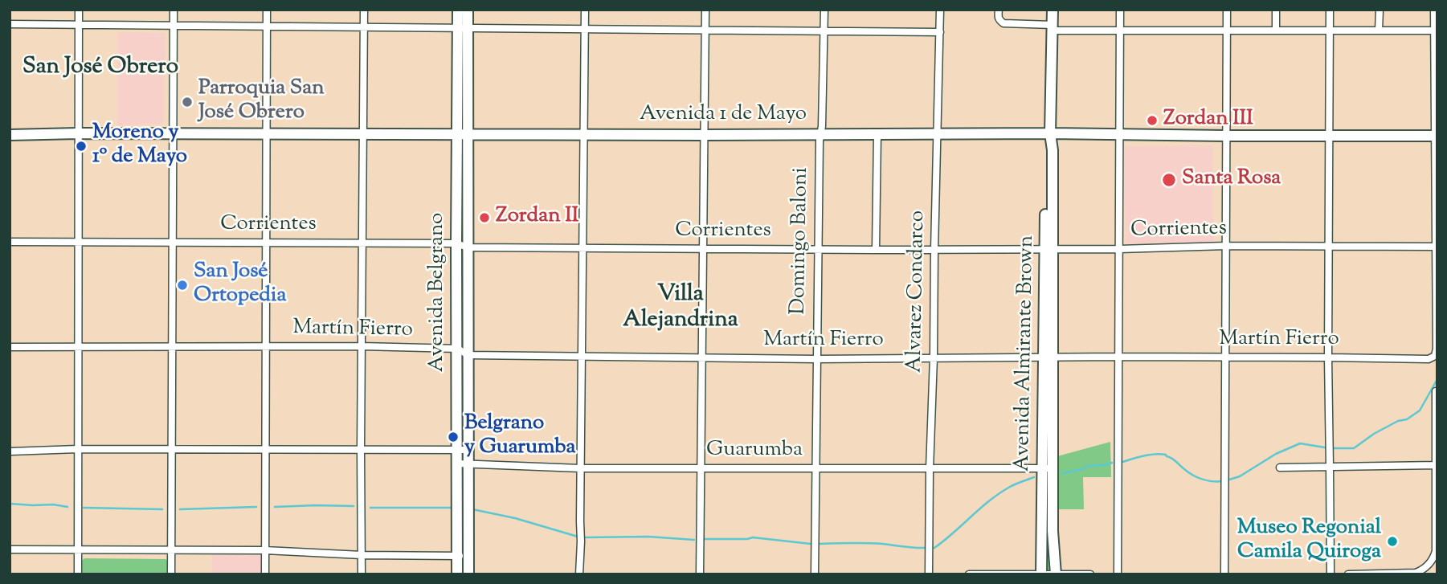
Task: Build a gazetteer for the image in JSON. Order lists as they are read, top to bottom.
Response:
{
  "streets": {
    "main road": ["Avenida 1 de Mayo", "Avenida Belgrano", "Avenida Almirante Brown"],
    "street": [
      "Corrientes",
      "Domingo Baloni",
      "Alvarez Condarco",
      "Martín Fierro",
      "Guarumba"
    ]
  },
  "crossings": [
    ["Avenida 1 de Mayo", "Domingo Baloni"],
    ["Avenida 1 de Mayo", "Alvarez Condarco"],
    ["Avenida 1 de Mayo", "Avenida Belgrano"],
    ["Avenida 1 de Mayo", "Avenida Almirante Brown"],
    ["Corrientes", "Domingo Baloni"],
    ["Corrientes", "Alvarez Condarco"],
    ["Corrientes", "Avenida Belgrano"],
    ["Corrientes", "Martín Fierro"],
    ["Corrientes", "Avenida Almirante Brown"],
    ["Domingo Baloni", "Martín Fierro"],
    ["Domingo Baloni", "Guarumba"],
    ["Alvarez Condarco", "Martín Fierro"],
    ["Alvarez Condarco", "Guarumba"],
    ["Avenida Belgrano", "Martín Fierro"],
    ["Avenida Belgrano", "Guarumba"],
    ["Martín Fierro", "Avenida Almirante Brown"],
    ["Avenida Almirante Brown", "Guarumba"]
  ],
  "districts": ["San José Obrero", "Villa Alejandrina"],
  "places": [
    "Parroquia San José Obrero",
    "Zordan III",
    "Moreno y 1º de Mayo",
    "Santa Rosa",
    "Zordan II",
    "San José Ortopedia",
    "Belgrano y Guarumba",
    "Museo Regonial Camila Quiroga"
  ]
}
